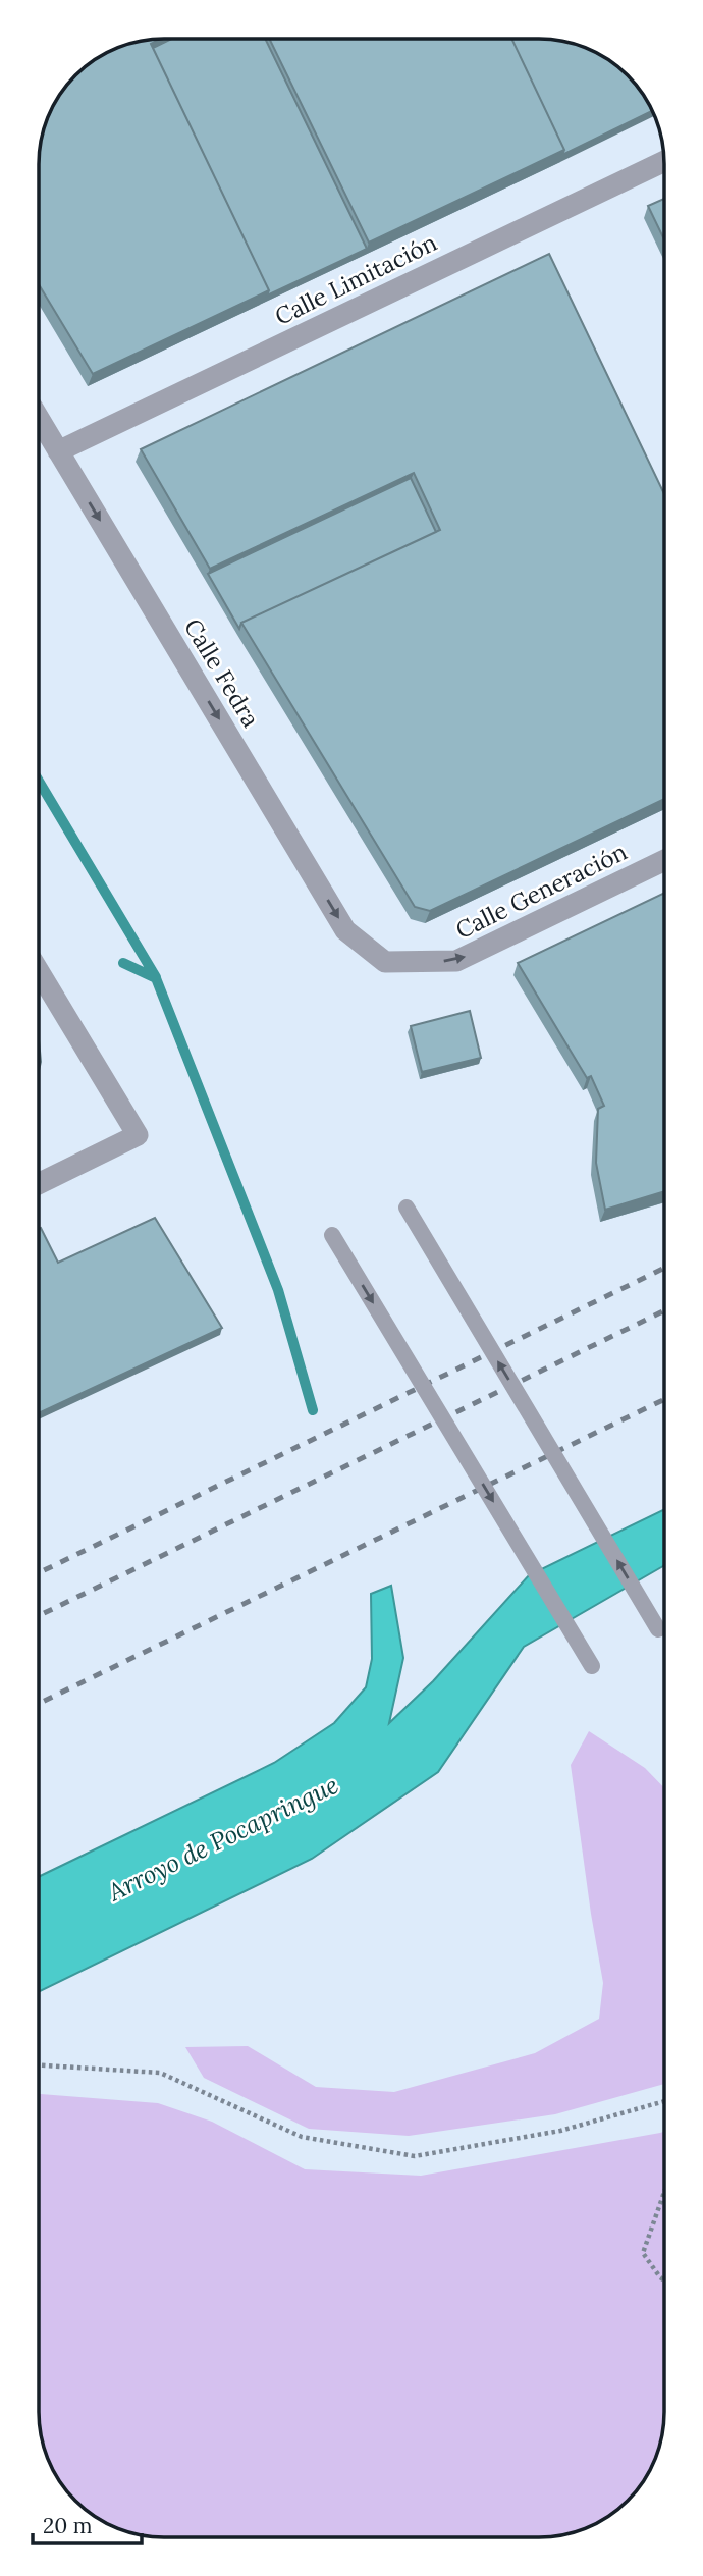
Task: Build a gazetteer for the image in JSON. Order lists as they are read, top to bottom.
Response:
{
  "streets": {
    "street": ["Calle Limitación", "Calle Fedra", "Calle Generación"]
  },
  "crossings": [
    ["Calle Limitación", "Calle Fedra"],
    ["Calle Fedra", "Calle Generación"]
  ],
  "one_way": ["Calle Fedra", "Calle Generación"],
  "water": ["Arroyo de Pocapringue"],
  "scale_bar": "20 m"
}
